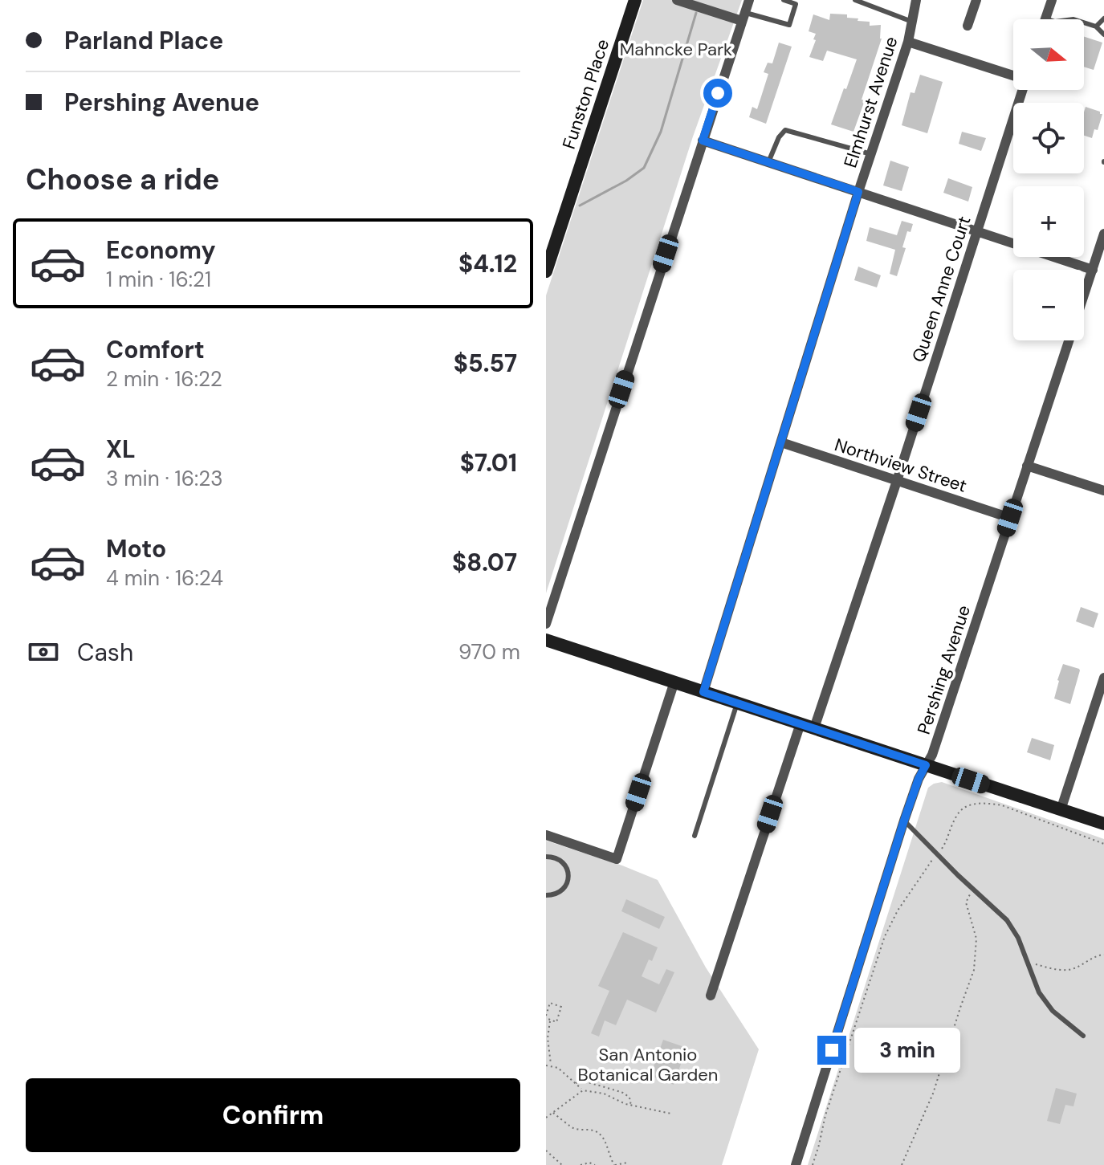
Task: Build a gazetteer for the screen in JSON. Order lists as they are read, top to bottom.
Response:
{
  "streets": {
    "street": [
      "Funston Place",
      "Elmhurst Avenue",
      "Queen Anne Court",
      "Northview Street",
      "Pershing Avenue"
    ]
  },
  "crossings": [
    ["Elmhurst Avenue", "Northview Street"],
    ["Queen Anne Court", "Northview Street"],
    ["Northview Street", "Pershing Avenue"]
  ],
  "parks": ["Mahncke Park", "San Antonio Botanical Garden"],
  "north": "right",
  "page": {
    "banner": ["Parland Place", "Pershing Avenue"],
    "map_buttons": ["+", "−"],
    "heading": "Choose a ride",
    "list": [
      {
        "name": "Economy",
        "note": "1 min · 16:21",
        "value": "$4.12"
      },
      {
        "name": "Comfort",
        "note": "2 min · 16:22",
        "value": "$5.57"
      },
      {
        "name": "XL",
        "note": "3 min · 16:23",
        "value": "$7.01"
      },
      {
        "name": "Moto",
        "note": "4 min · 16:24",
        "value": "$8.07"
      }
    ],
    "pay": ["Cash", "970 m"],
    "bubble": "3 min",
    "buttons": "Confirm"
  }
}
